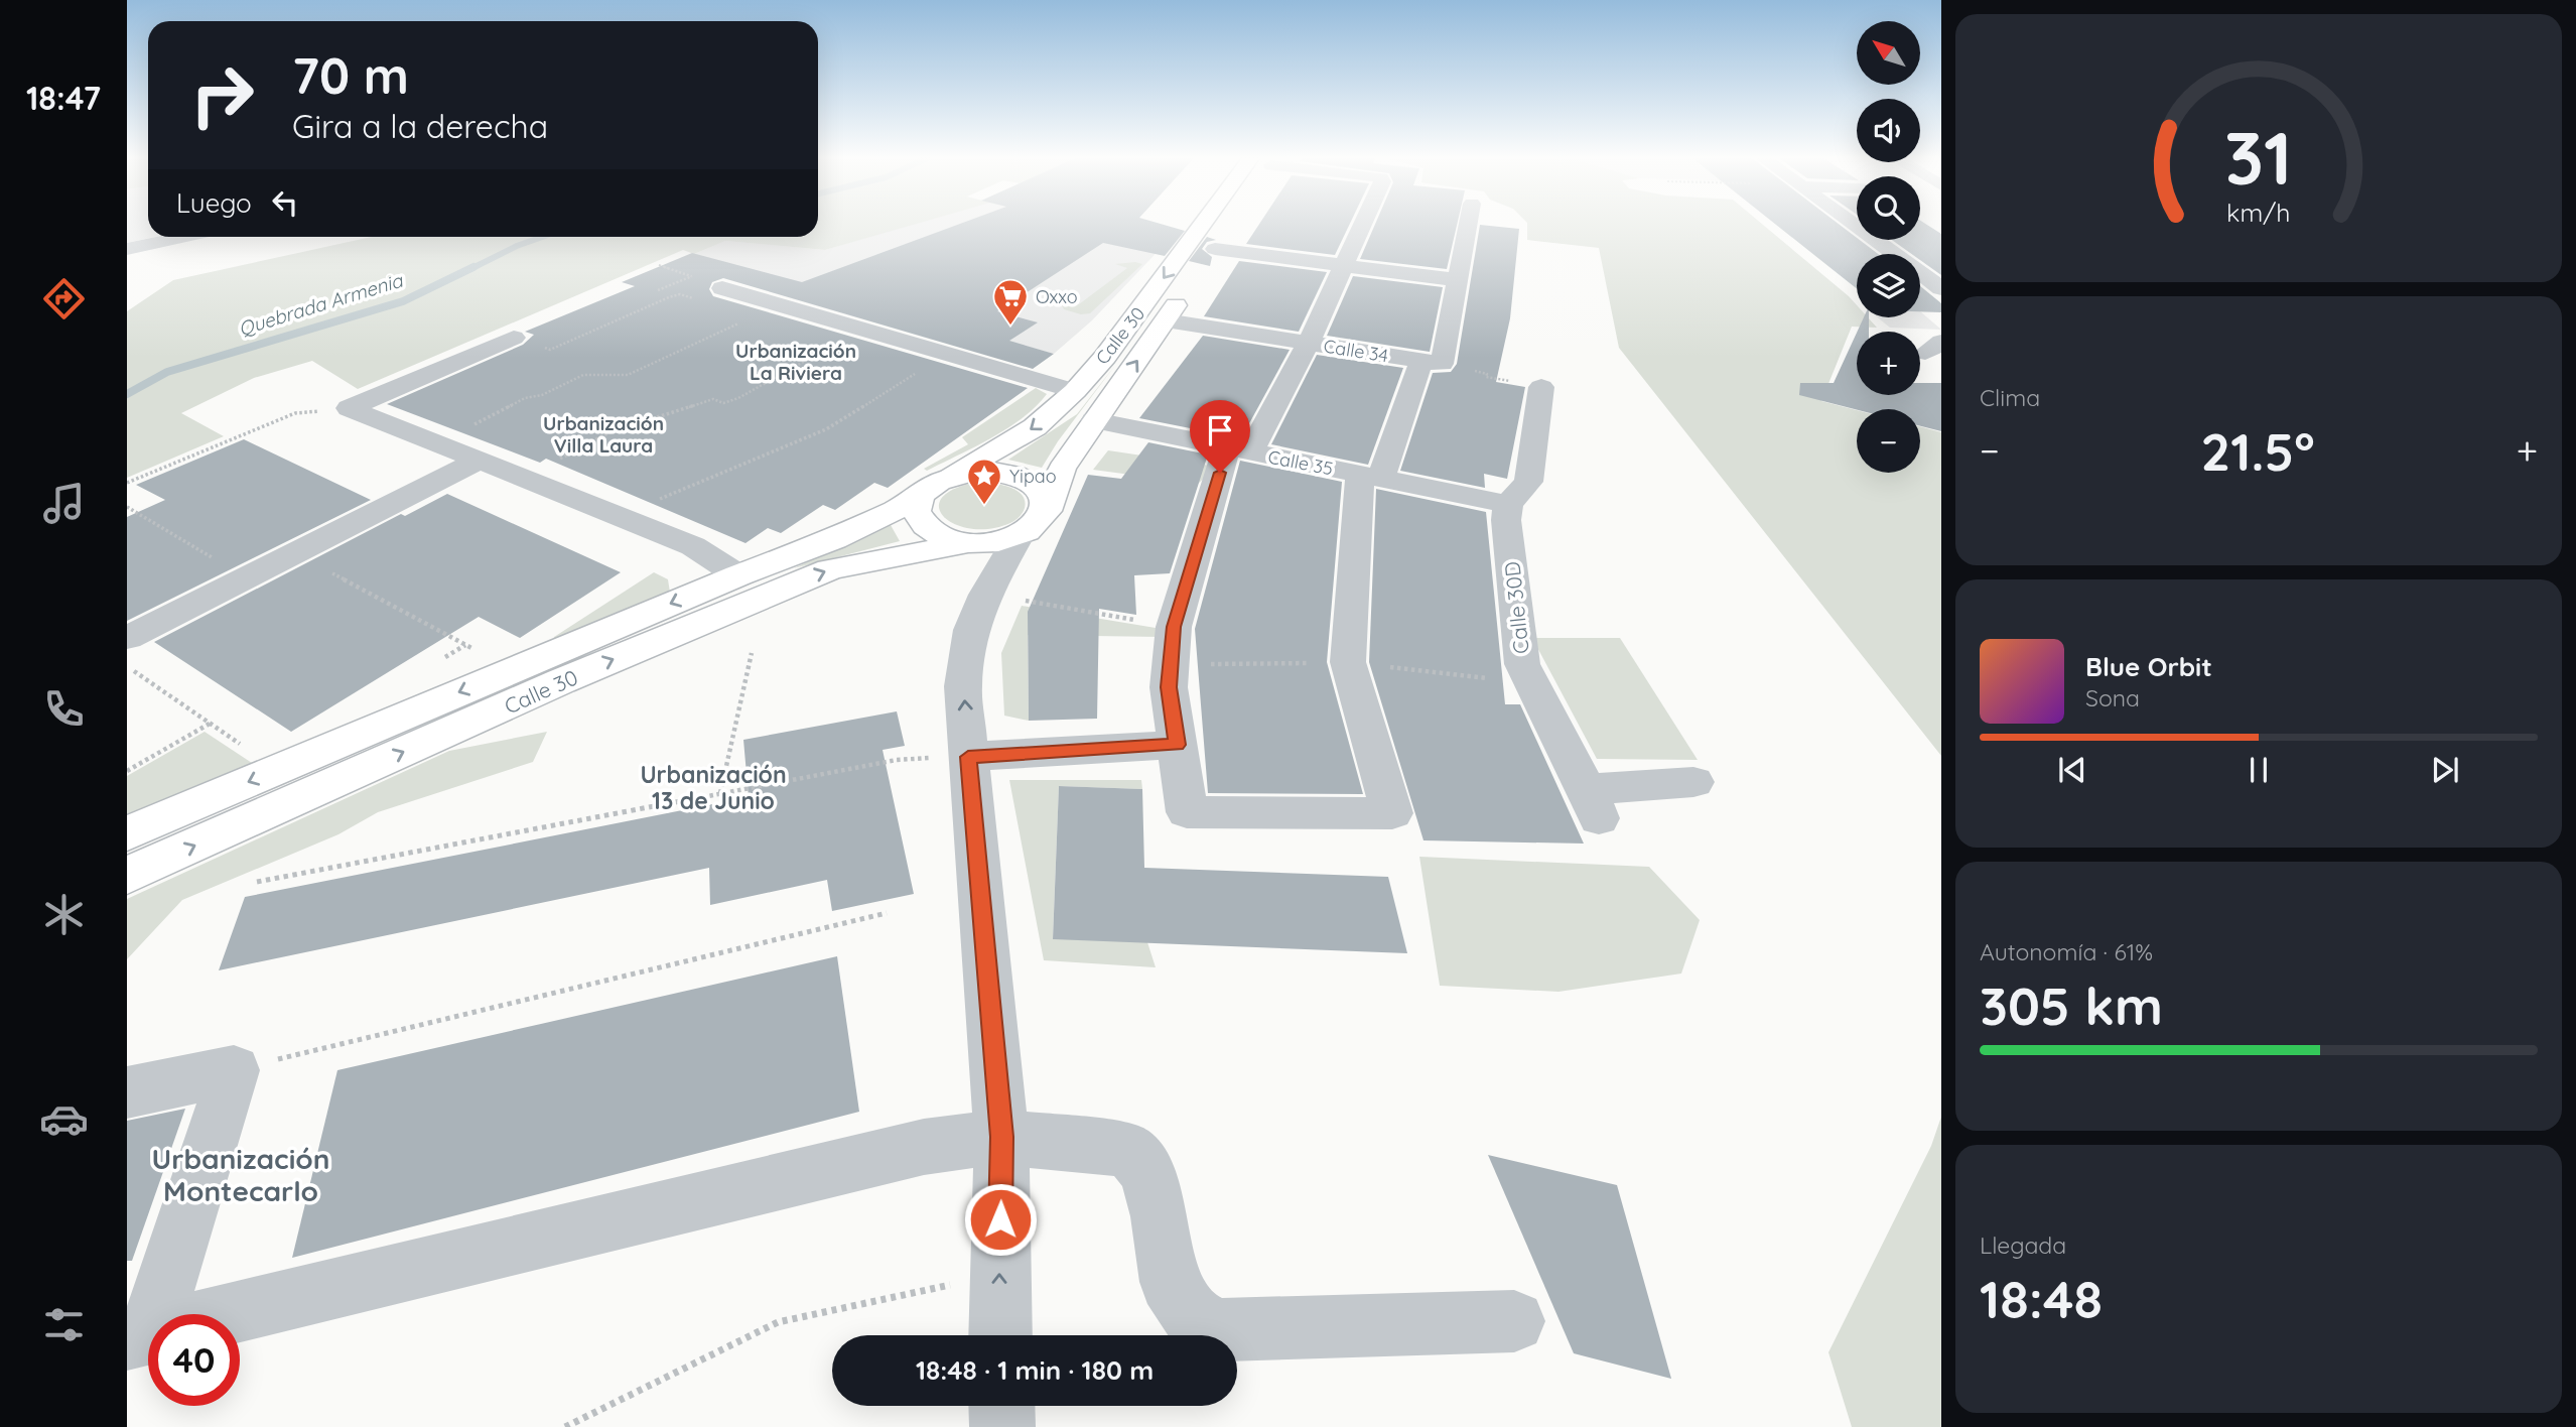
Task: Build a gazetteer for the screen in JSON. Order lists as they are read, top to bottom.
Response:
{
  "streets": {
    "main road": ["Calle 30"],
    "street": ["Calle 34", "Calle 35", "Calle 30D"]
  },
  "crossings": [
    ["Calle 30", "Calle 34"],
    ["Calle 30", "Calle 35"],
    ["Calle 35", "Calle 30D"]
  ],
  "districts": [
    "Urbanización La Riviera",
    "Urbanización Villa Laura",
    "Urbanización 13 de Junio",
    "Urbanización Montecarlo"
  ],
  "water": ["Quebrada Armenia"],
  "places": {
    "supermarket": ["Oxxo"],
    "place": ["Yipao"]
  },
  "north": "top left",
  "page": {
    "tabs": "18:47",
    "map_buttons": ["+", "−"],
    "turn": ["70 m", "Gira a la derecha"],
    "then": "Luego",
    "tile": [
      "Clima",
      ["Autonomía · 61%", "305 km"],
      ["Llegada", "18:48"]
    ],
    "heat": ["−", "21.5°", "+"],
    "song": ["Blue Orbit", "Sona"],
    "limit": "40",
    "trip": "18:48 · 1 min · 180 m",
    "gauge": ["31", "km/h"]
  }
}
